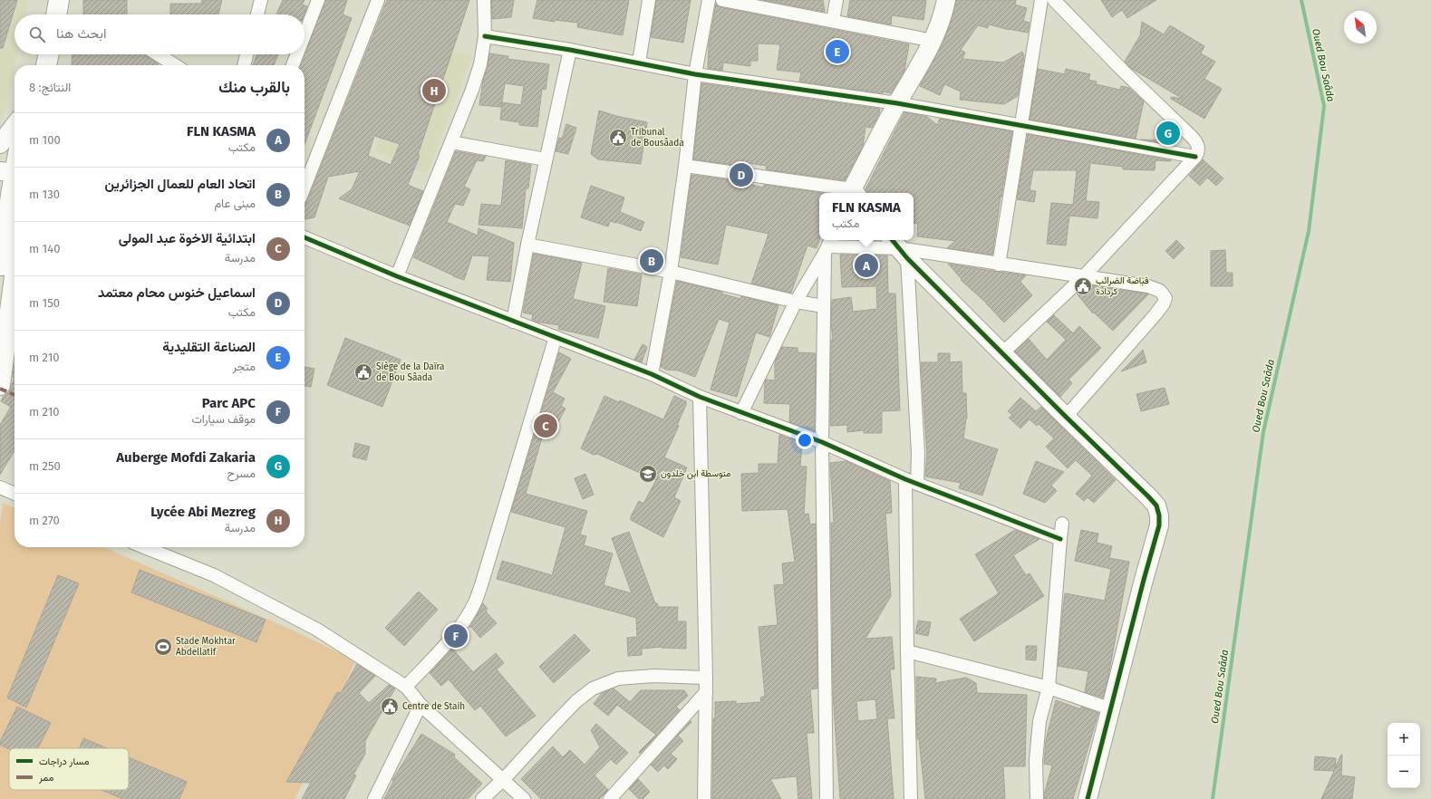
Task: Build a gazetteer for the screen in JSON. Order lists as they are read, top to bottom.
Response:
{
  "water": ["Oued Bou Saâda"],
  "places": {
    "public building": [
      "Tribunal de Bousâada",
      "قباضة الضرائب كردادة",
      "Siège de la Daïra de Bou Sâada",
      "Centre de Staih"
    ],
    "school or university": ["متوسطة ابن خلدون"],
    "sports": ["Stade Mokhtar Abdellatif"]
  },
  "legend": ["مسار دراجات", "ممر"],
  "north": "top left",
  "page": {
    "search": "ابحث هنا",
    "pins": [
      "E",
      "H",
      "G",
      "D",
      "B",
      "A",
      "C",
      "F"
    ],
    "heading": ["بالقرب منك", "النتائج: 8"],
    "list": [
      {
        "mark": "A",
        "name": "FLN KASMA",
        "note": "مكتب",
        "value": "100 m"
      },
      {
        "mark": "B",
        "name": "اتحاد العام للعمال الجزائرين",
        "note": "مبنى عام",
        "value": "130 m"
      },
      {
        "mark": "C",
        "name": "ابتدائية الاخوة عبد المولى",
        "note": "مدرسة",
        "value": "140 m"
      },
      {
        "mark": "D",
        "name": "اسماعيل خنوس محام معتمد",
        "note": "مكتب",
        "value": "150 m"
      },
      {
        "mark": "E",
        "name": "الصناعة التقليدية",
        "note": "متجر",
        "value": "210 m"
      },
      {
        "mark": "F",
        "name": "Parc APC",
        "note": "موقف سيارات",
        "value": "210 m"
      },
      {
        "mark": "G",
        "name": "Auberge Mofdi Zakaria",
        "note": "مسرح",
        "value": "250 m"
      },
      {
        "mark": "H",
        "name": "Lycée Abi Mezreg",
        "note": "مدرسة",
        "value": "270 m"
      }
    ],
    "popup": ["FLN KASMA", "مكتب"],
    "map_buttons": ["+", "−"]
  }
}
